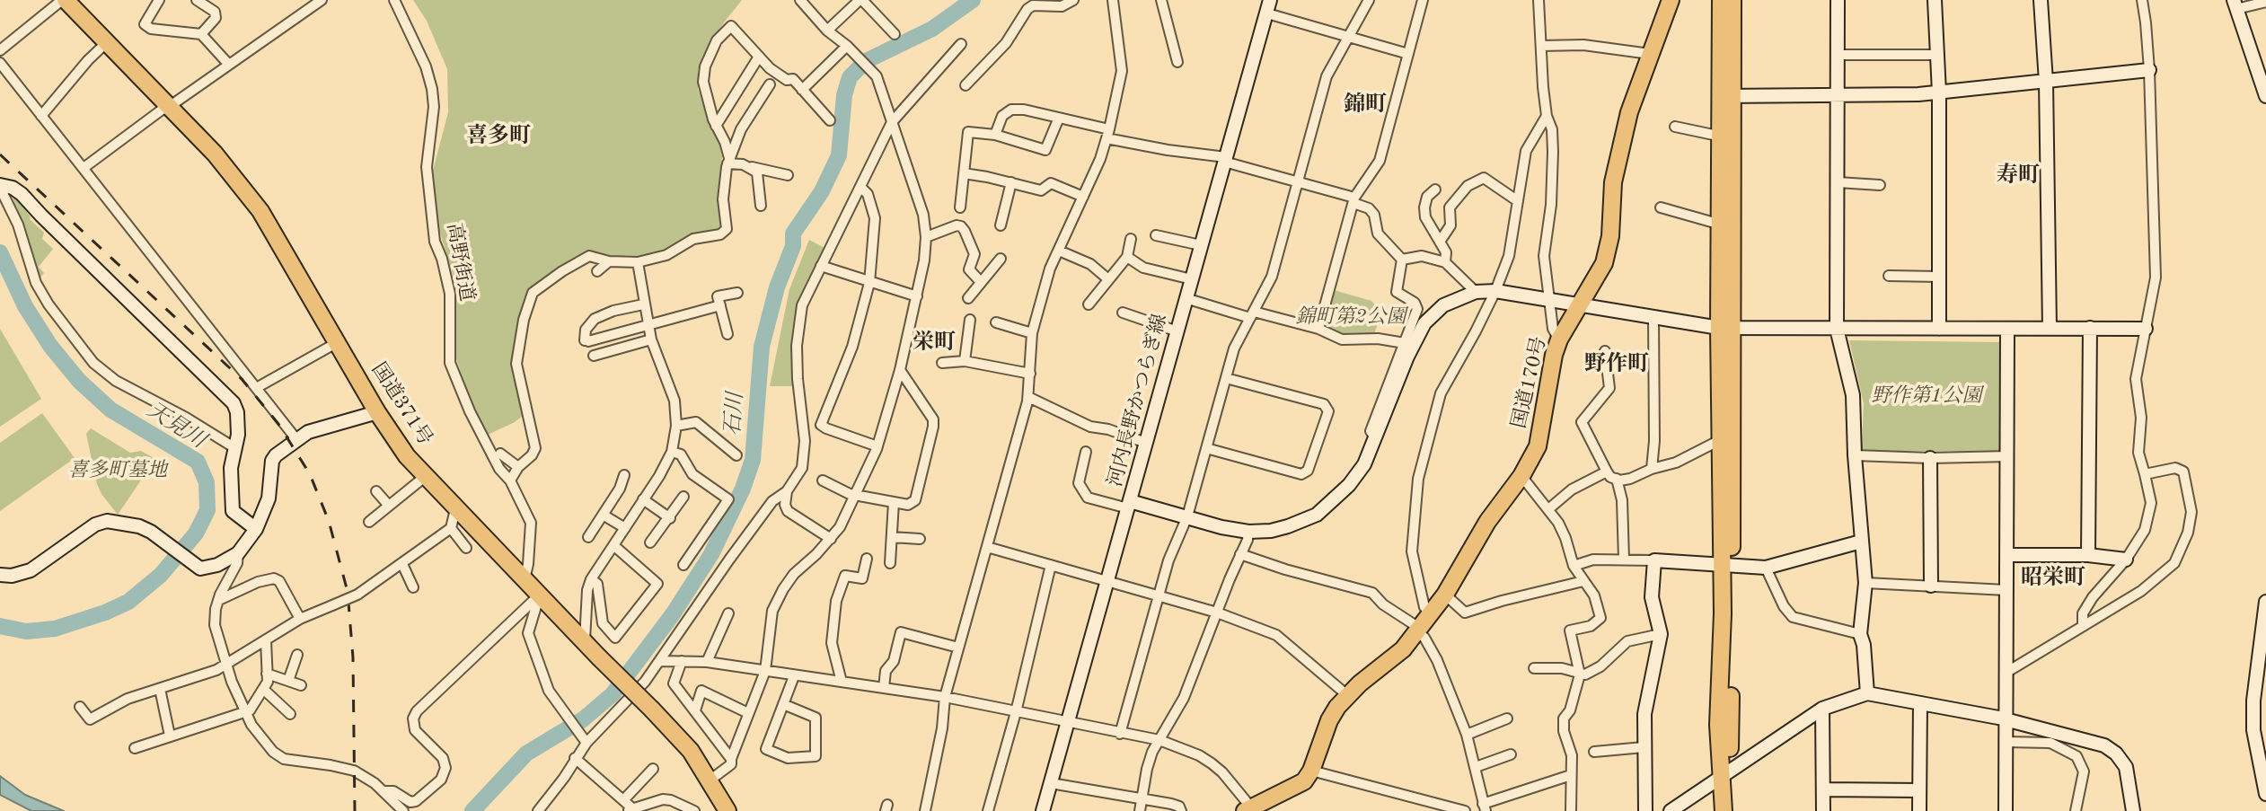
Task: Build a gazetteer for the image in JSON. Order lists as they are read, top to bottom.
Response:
{
  "streets": {
    "highway": ["国道170号", "国道371号"],
    "street": ["高野街道", "河内長野かつらぎ線"]
  },
  "crossings": [
    ["高野街道", "国道371号"]
  ],
  "districts": [
    "錦町",
    "喜多町",
    "寿町",
    "栄町",
    "野作町",
    "昭栄町"
  ],
  "water": ["石川", "天見川"],
  "parks": ["錦町第2公園", "野作第1公園", "喜多町墓地"]
}
